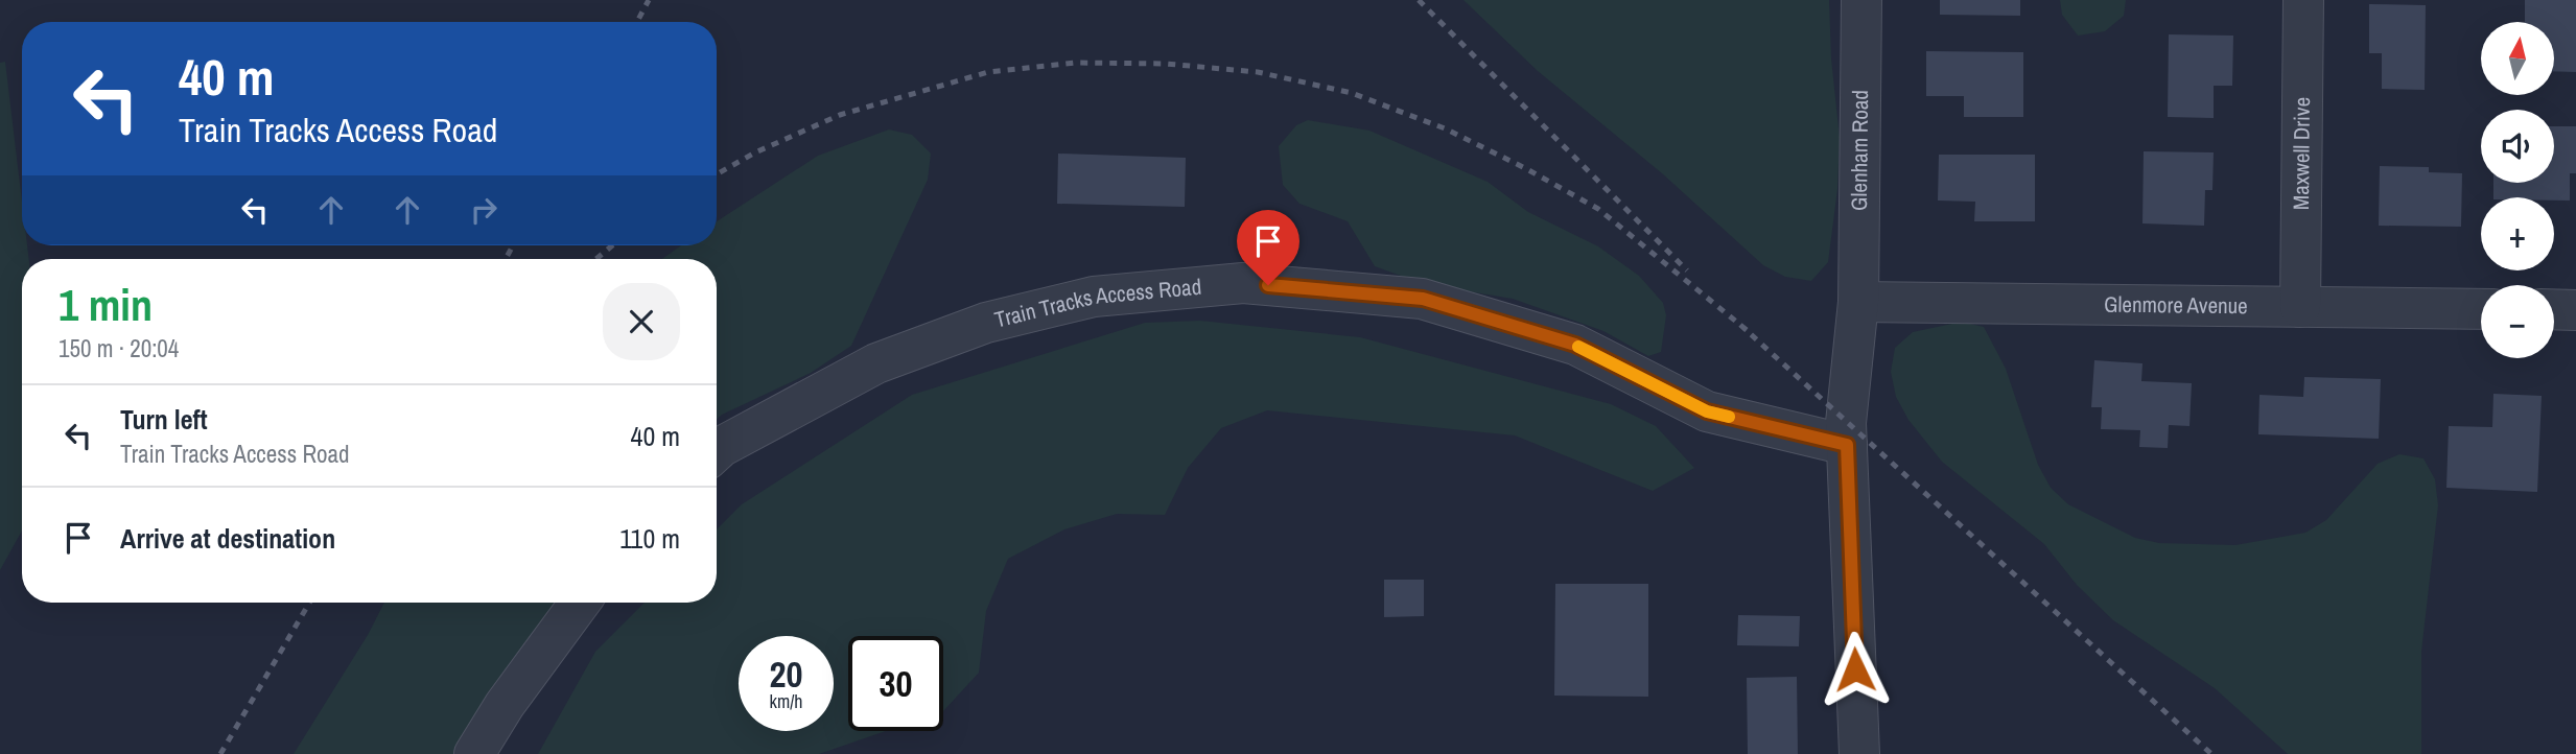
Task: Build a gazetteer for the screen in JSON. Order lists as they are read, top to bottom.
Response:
{
  "streets": {
    "street": [
      "Glenham Road",
      "Maxwell Drive",
      "Train Tracks Access Road",
      "Glenmore Avenue"
    ]
  },
  "crossings": [
    ["Glenham Road", "Train Tracks Access Road"],
    ["Glenham Road", "Glenmore Avenue"],
    ["Maxwell Drive", "Glenmore Avenue"]
  ],
  "north": "top",
  "page": {
    "map_buttons": ["+", "−"],
    "turn": ["40 m", "Train Tracks Access Road"],
    "heading": ["1 min", "150 m · 20:04"],
    "list": [
      {
        "name": "Turn left",
        "note": "Train Tracks Access Road",
        "value": "40 m"
      },
      {
        "name": "Arrive at destination",
        "value": "110 m"
      }
    ],
    "speed": "20 km/h",
    "limit": "30"
  }
}
